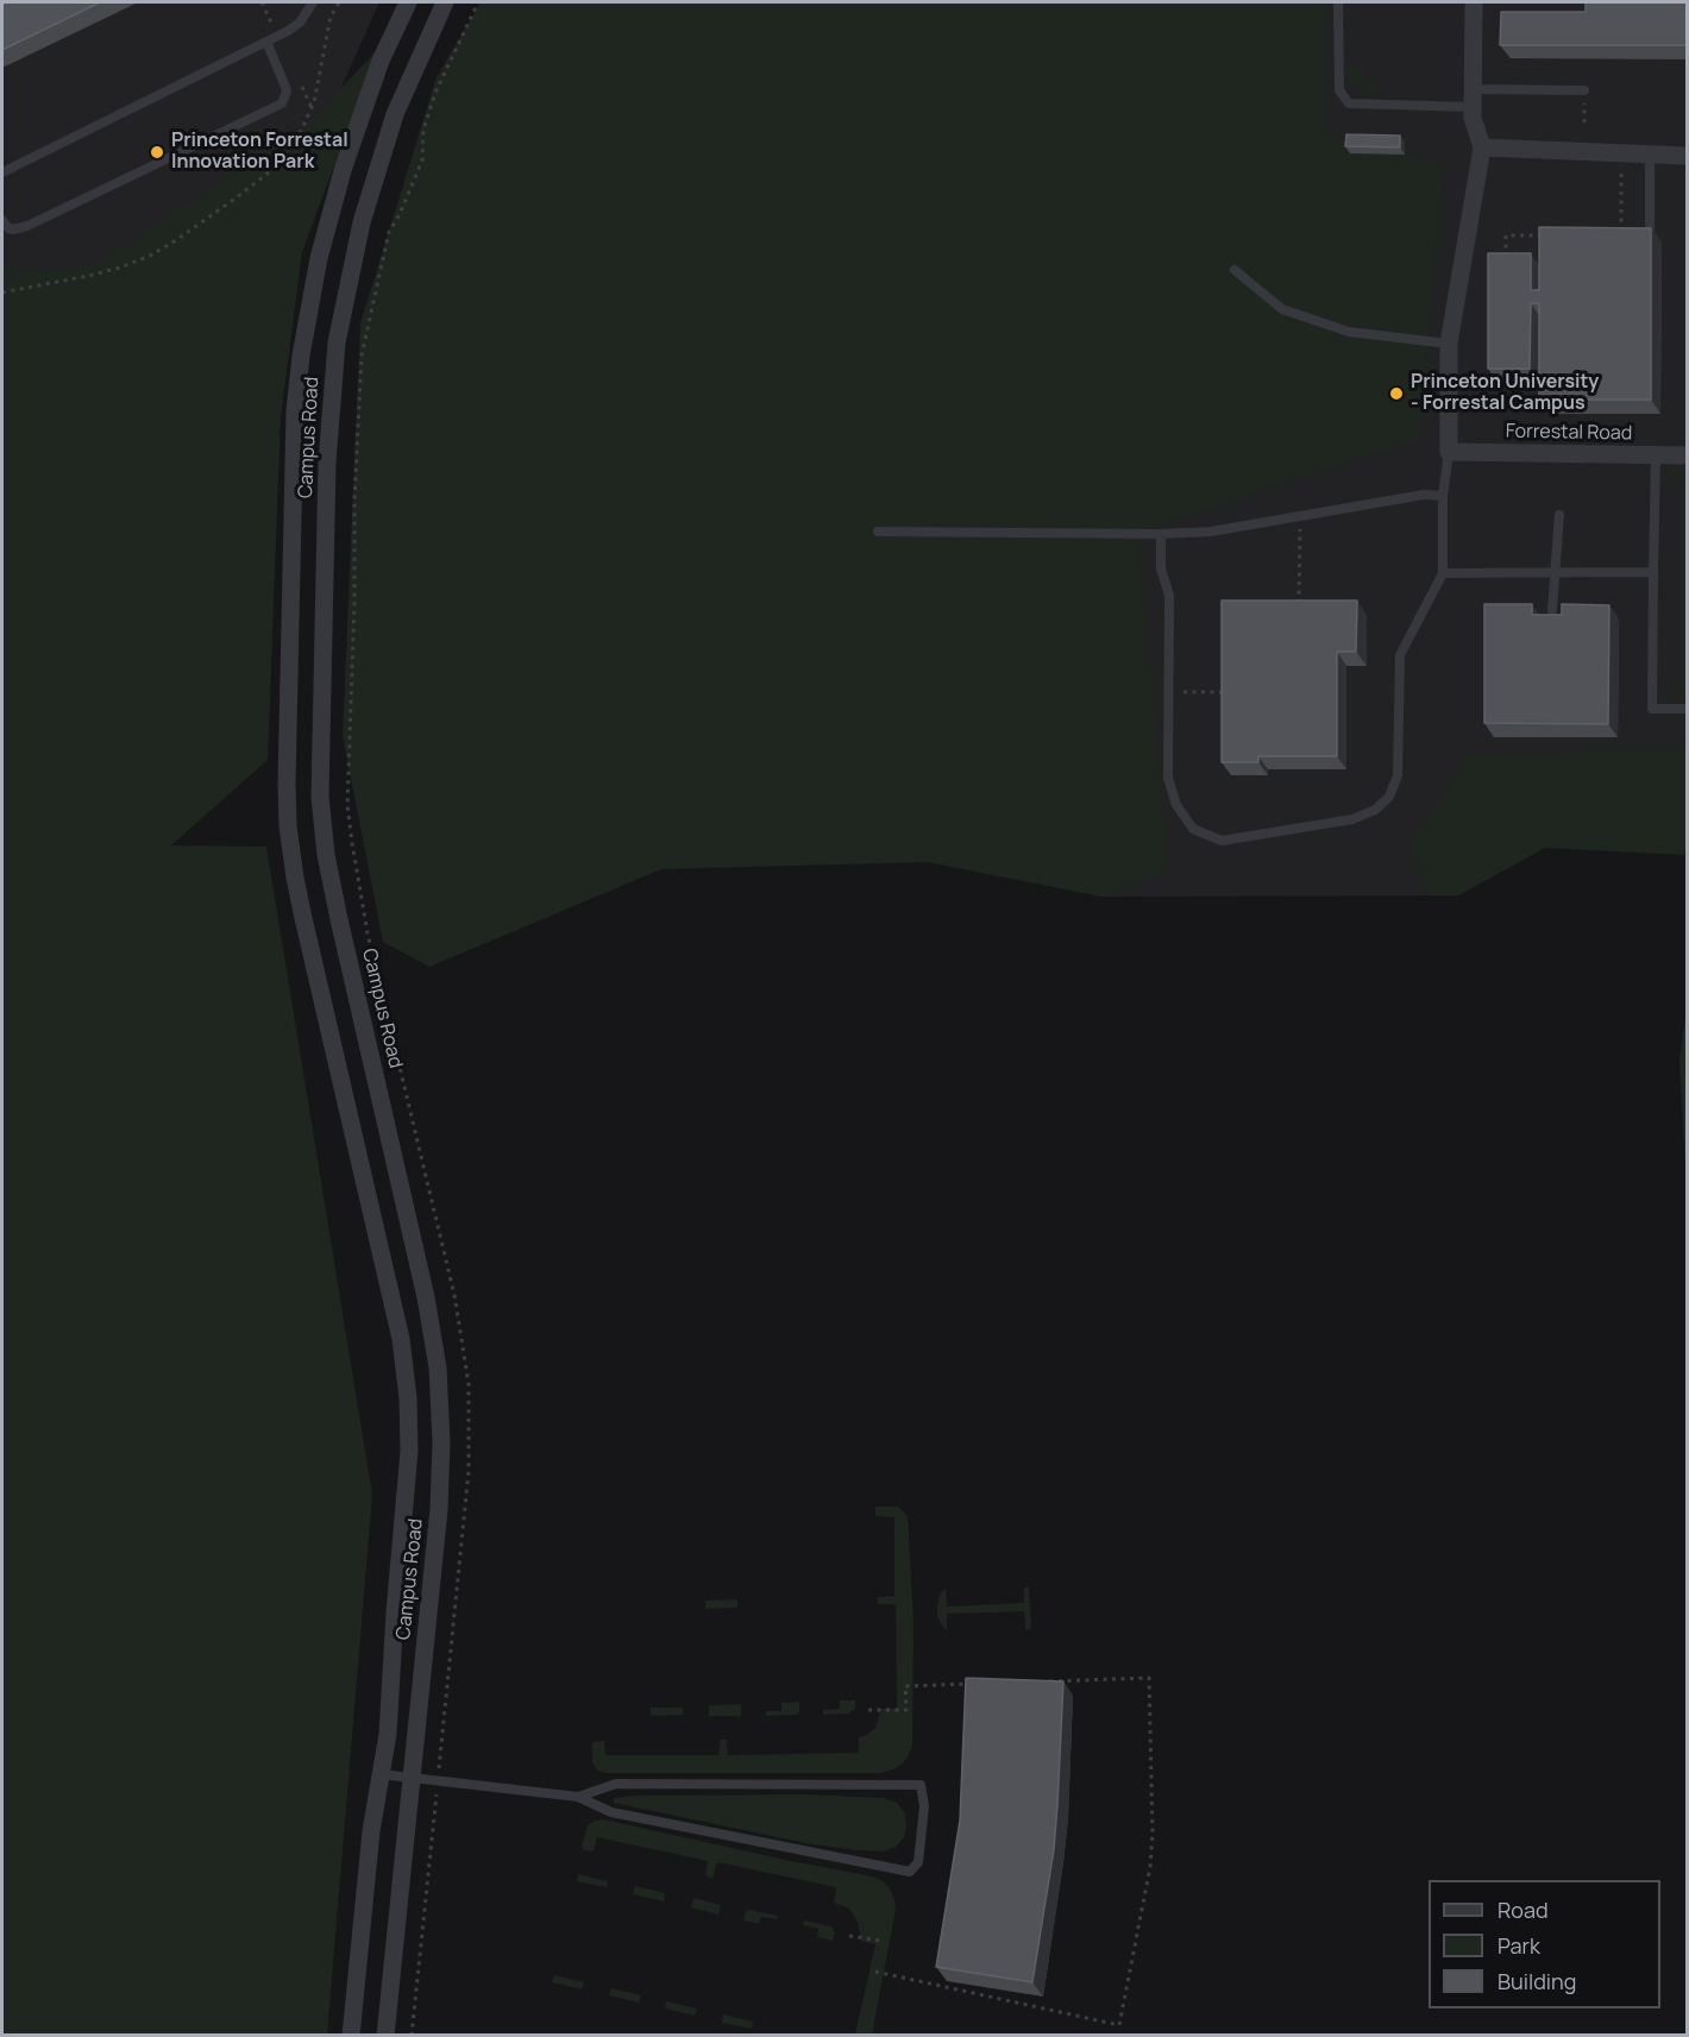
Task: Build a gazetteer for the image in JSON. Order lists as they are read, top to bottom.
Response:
{
  "streets": {
    "street": ["Forrestal Road", "Campus Road"]
  },
  "places": ["Princeton Forrestal Innovation Park", "Princeton University - Forrestal Campus"],
  "legend": ["Road", "Park", "Building"]
}
